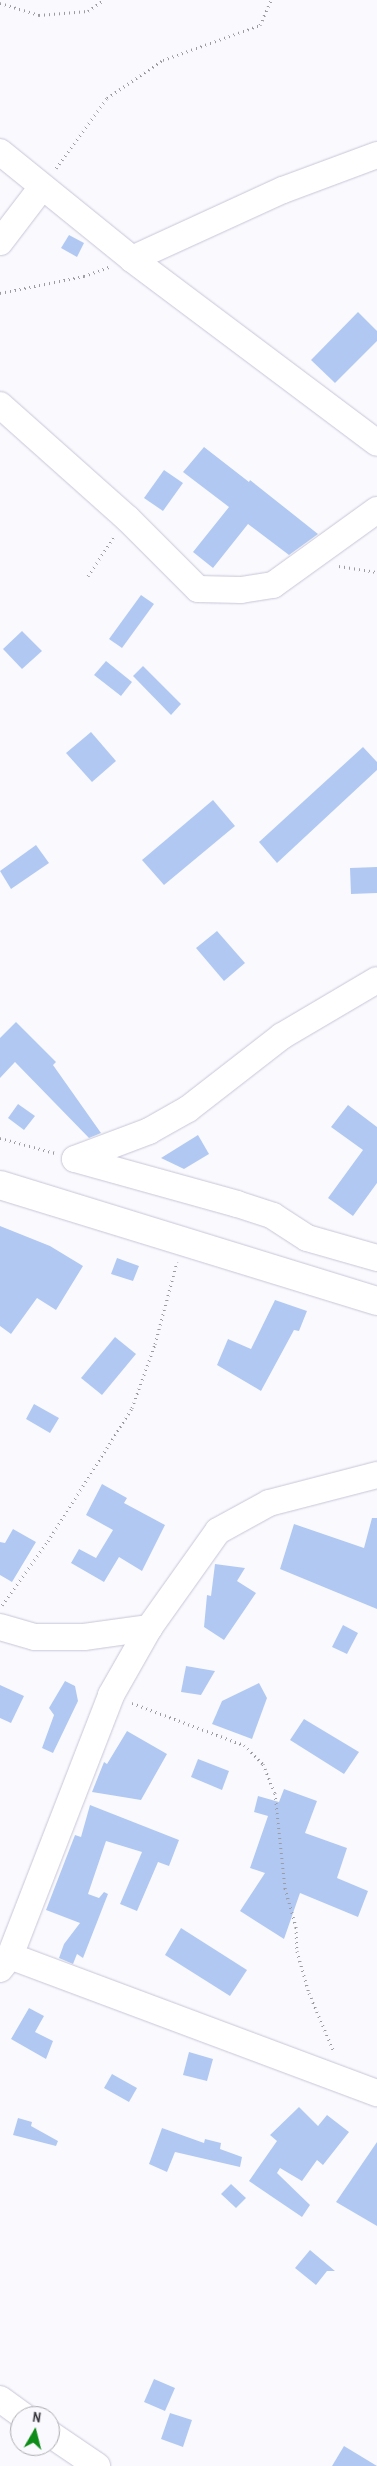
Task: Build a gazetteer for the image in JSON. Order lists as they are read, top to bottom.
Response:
{
  "north": "top"
}
